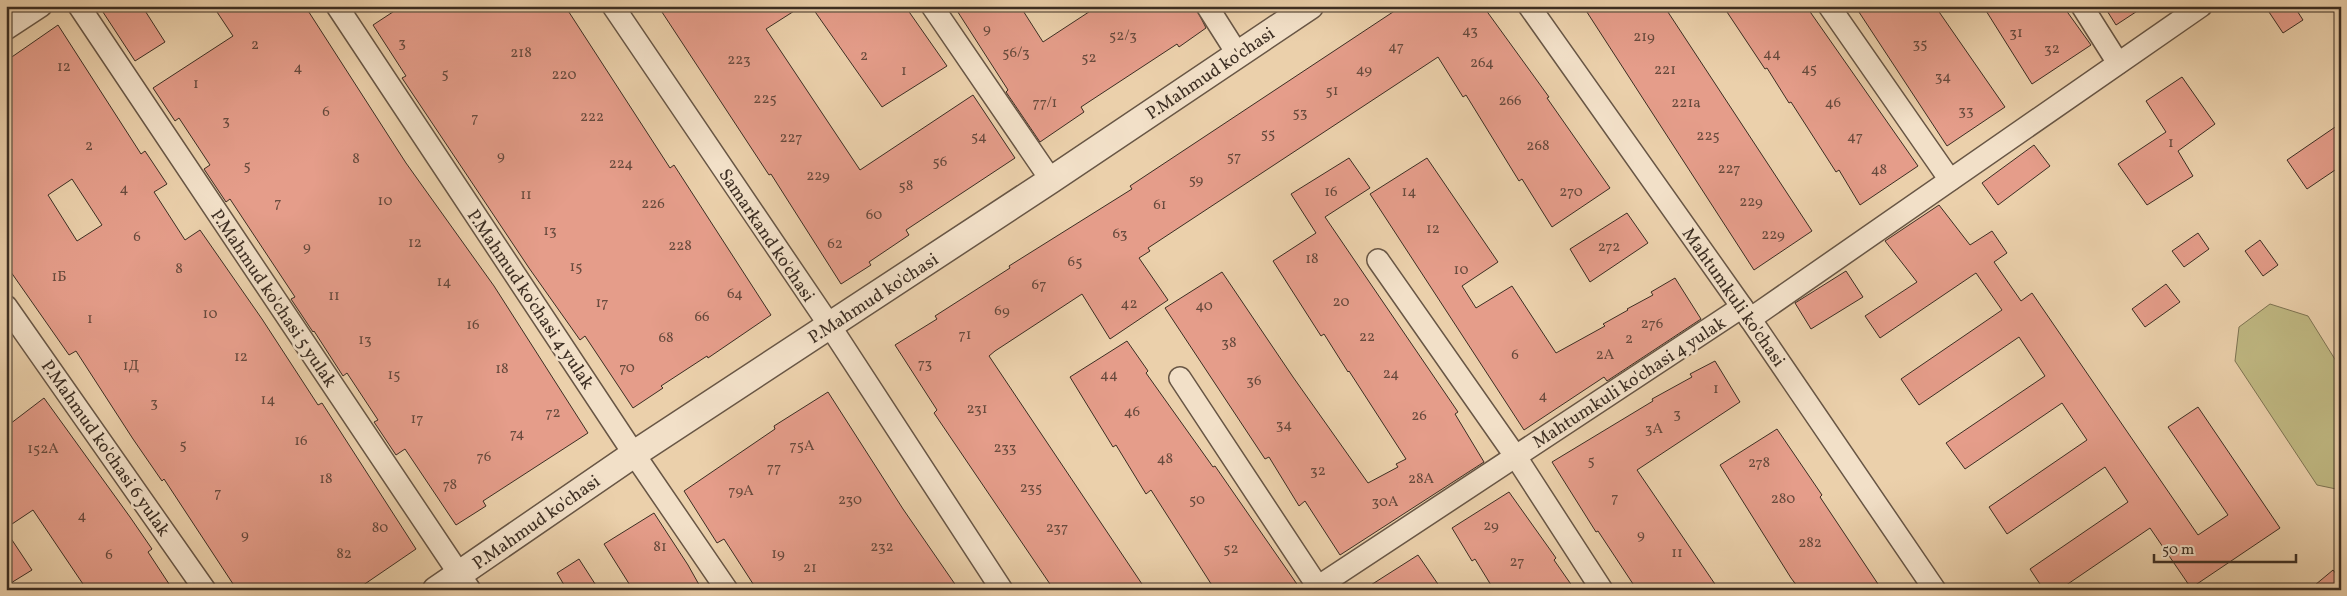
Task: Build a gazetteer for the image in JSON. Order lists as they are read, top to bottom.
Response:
{
  "streets": {
    "street": [
      "P.Mahmud ko'chasi",
      "Samarkand ko'chasi",
      "Mahtumkuli ko'chasi",
      "P.Mahmud ko'chasi 5 yulak",
      "P.Mahmud ko'chasi 4 yulak",
      "Mahtumkuli ko'chasi 4 yulak",
      "P.Mahmud ko'chasi 6 yulak"
    ]
  },
  "crossings": [
    ["P.Mahmud ko'chasi", "Samarkand ko'chasi"],
    ["P.Mahmud ko'chasi", "P.Mahmud ko'chasi 5 yulak"],
    ["P.Mahmud ko'chasi", "P.Mahmud ko'chasi 4 yulak"],
    ["Mahtumkuli ko'chasi", "Mahtumkuli ko'chasi 4 yulak"]
  ],
  "house_numbers": [
    "9",
    "43",
    "31",
    "52/3",
    "219",
    "3",
    "35",
    "2",
    "47",
    "32",
    "218",
    "56/3",
    "44",
    "2",
    "52",
    "223",
    "264",
    "12",
    "4",
    "45",
    "49",
    "221",
    "1",
    "5",
    "220",
    "34",
    "1",
    "51",
    "225",
    "266",
    "77/1",
    "221а",
    "46",
    "33",
    "6",
    "53",
    "222",
    "7",
    "3",
    "55",
    "225",
    "54",
    "47",
    "227",
    "1",
    "2",
    "268",
    "9",
    "57",
    "8",
    "56",
    "224",
    "5",
    "227",
    "48",
    "229",
    "59",
    "58",
    "4",
    "16",
    "14",
    "270",
    "11",
    "10",
    "229",
    "7",
    "226",
    "61",
    "60",
    "12",
    "13",
    "63",
    "229",
    "6",
    "12",
    "62",
    "228",
    "9",
    "272",
    "18",
    "65",
    "15",
    "8",
    "10",
    "1Б",
    "14",
    "67",
    "64",
    "11",
    "20",
    "17",
    "42",
    "40",
    "69",
    "10",
    "66",
    "1",
    "276",
    "16",
    "71",
    "22",
    "68",
    "2",
    "13",
    "38",
    "6",
    "2А",
    "12",
    "73",
    "1Д",
    "70",
    "18",
    "24",
    "15",
    "44",
    "36",
    "1",
    "4",
    "14",
    "3",
    "231",
    "46",
    "72",
    "3",
    "26",
    "17",
    "34",
    "3А",
    "74",
    "16",
    "5",
    "75A",
    "233",
    "152A",
    "76",
    "48",
    "5",
    "278",
    "77",
    "32",
    "18",
    "28А",
    "78",
    "235",
    "79A",
    "7",
    "7",
    "280",
    "230",
    "50",
    "30А",
    "4",
    "29",
    "80",
    "237",
    "9",
    "9",
    "282",
    "81",
    "232",
    "52",
    "11",
    "82",
    "19",
    "6",
    "27",
    "21"
  ],
  "scale_bar": "50 m"
}
